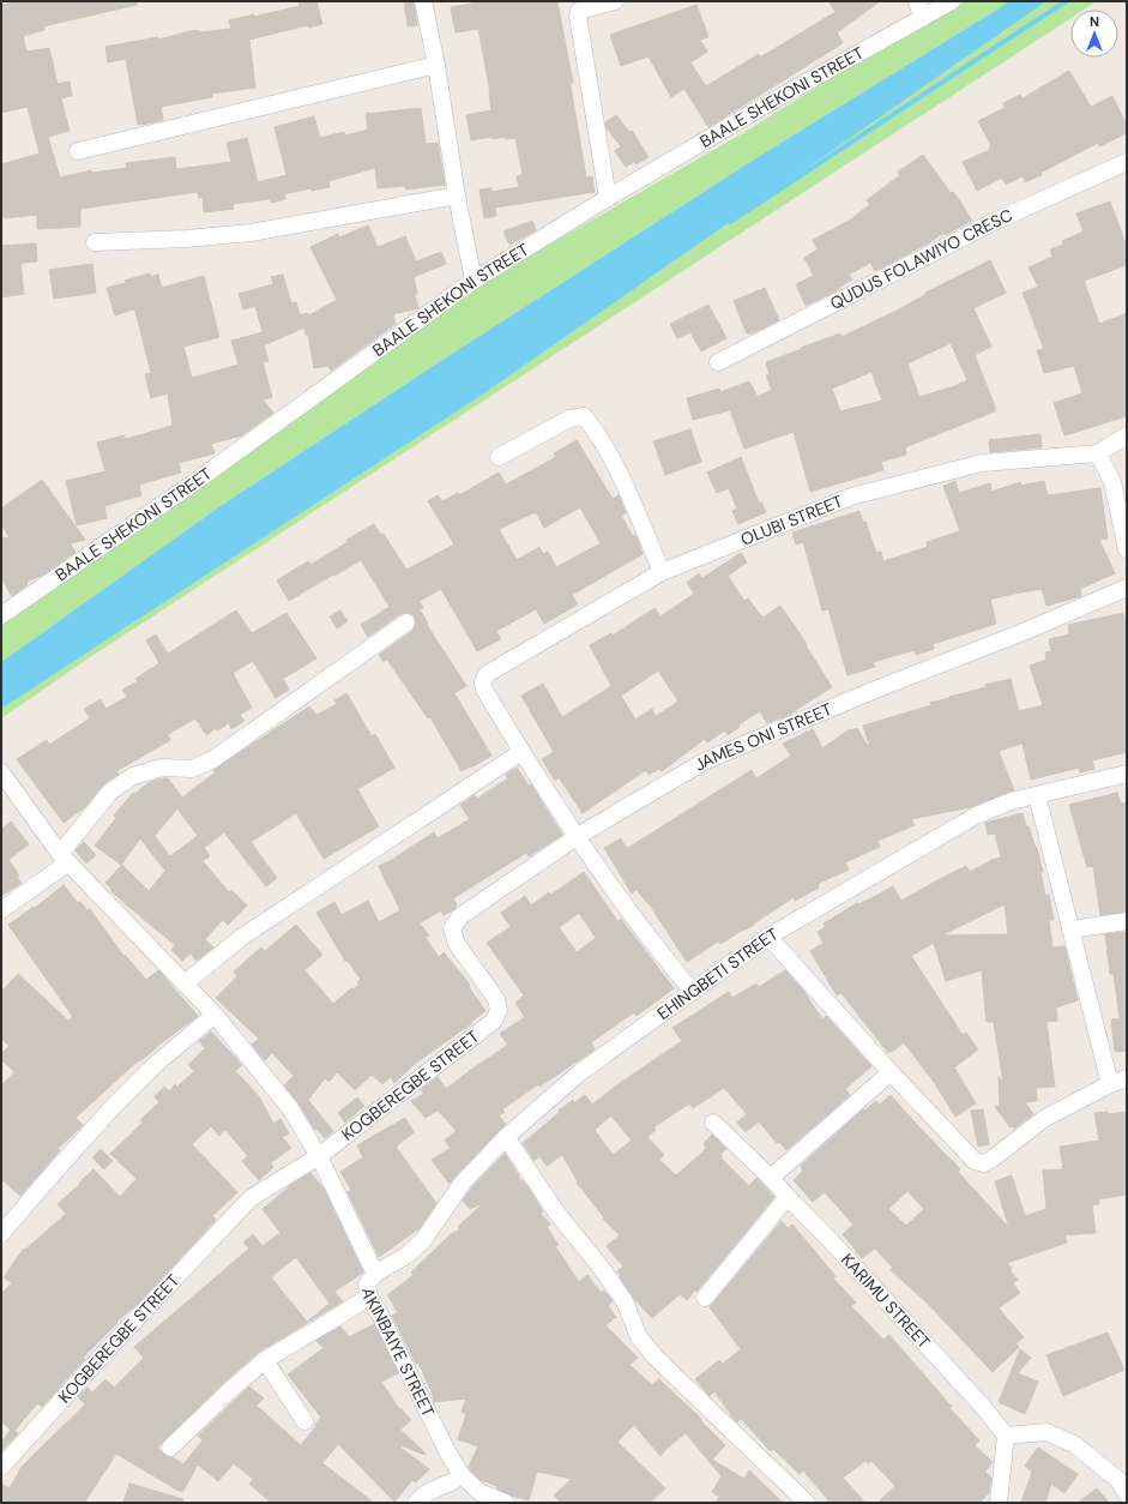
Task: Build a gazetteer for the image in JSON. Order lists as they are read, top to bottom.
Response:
{
  "streets": {
    "street": [
      "BAALE SHEKONI STREET",
      "QUDUS FOLAWIYO CRESC",
      "OLUBI STREET",
      "JAMES ONI STREET",
      "EHINGBETI STREET",
      "KOGBEREGBE STREET",
      "KARIMU STREET",
      "AKINBAIYE STREET"
    ]
  },
  "crossings": [
    ["JAMES ONI STREET", "KOGBEREGBE STREET"],
    ["EHINGBETI STREET", "AKINBAIYE STREET"],
    ["KOGBEREGBE STREET", "AKINBAIYE STREET"]
  ],
  "north": "top"
}
